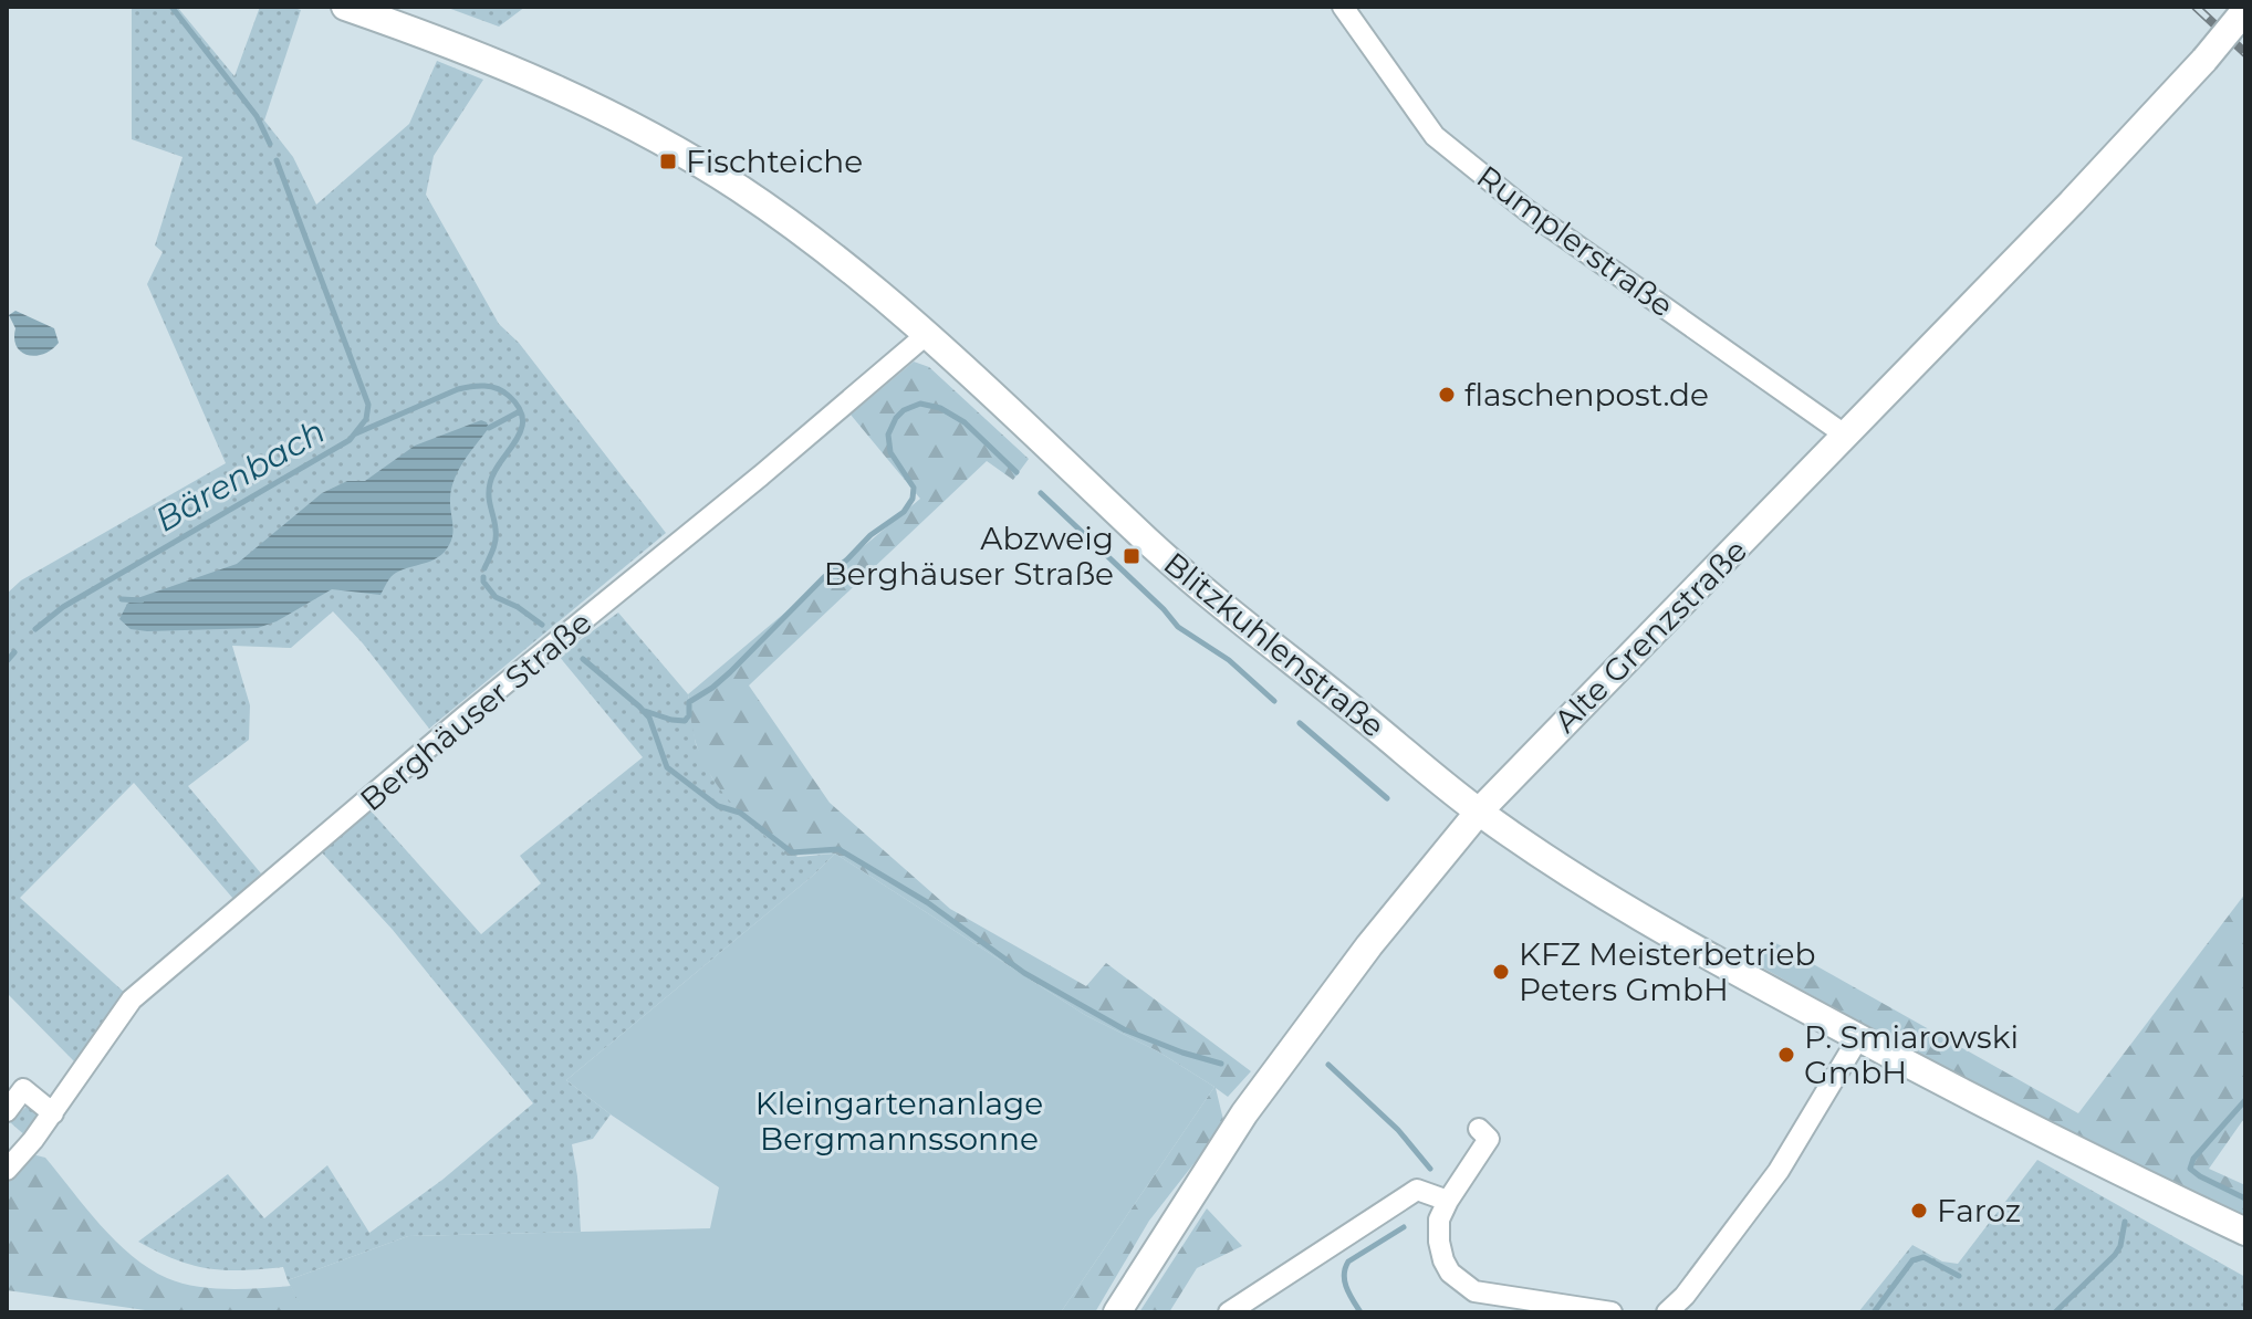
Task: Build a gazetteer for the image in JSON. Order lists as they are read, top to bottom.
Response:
{
  "streets": {
    "main road": ["Alte Grenzstraße", "Blitzkuhlenstraße"],
    "street": ["Rumplerstraße", "Berghäuser Straße"]
  },
  "crossings": [
    ["Rumplerstraße", "Alte Grenzstraße"],
    ["Alte Grenzstraße", "Blitzkuhlenstraße"],
    ["Blitzkuhlenstraße", "Berghäuser Straße"]
  ],
  "water": ["Bärenbach"],
  "parks": ["Kleingartenanlage Bergmannssonne"],
  "places": {
    "transit": ["Fischteiche", "Abzweig Berghäuser Straße"],
    "other": [
      "flaschenpost.de",
      "KFZ Meisterbetrieb Peters GmbH",
      "P. Smiarowski GmbH",
      "Faroz"
    ]
  }
}
